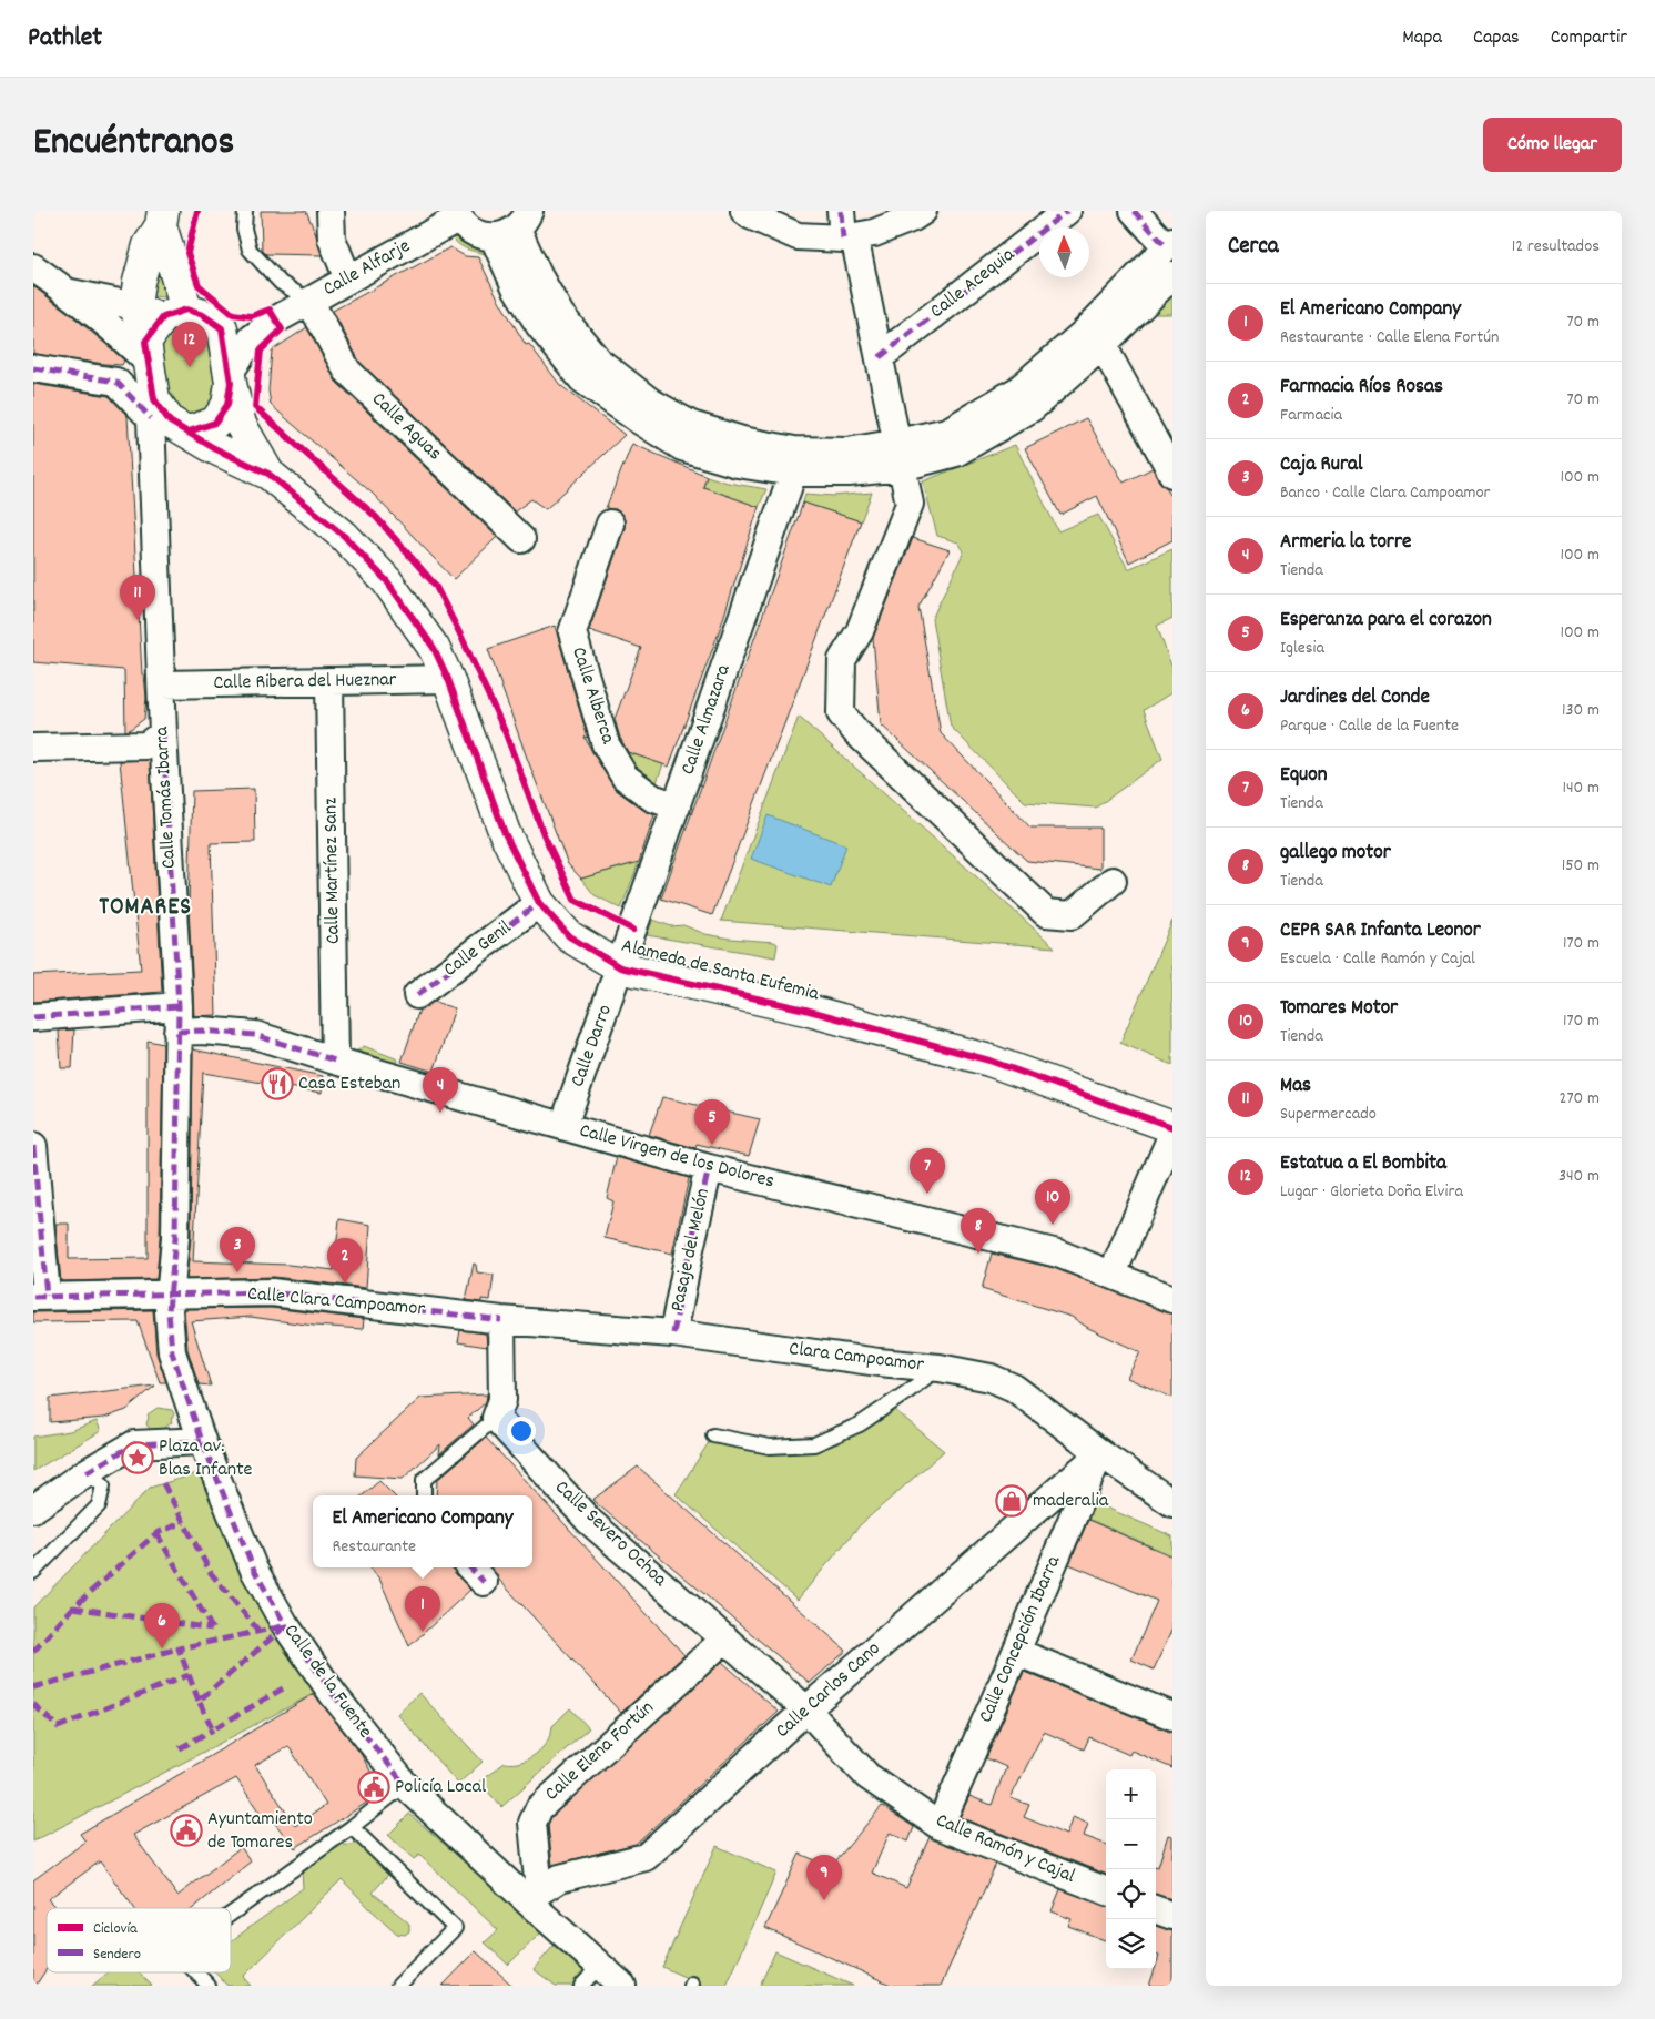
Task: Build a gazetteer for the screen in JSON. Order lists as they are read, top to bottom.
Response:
{
  "streets": {
    "street": [
      "Calle Alfarje",
      "Calle Acequia",
      "Calle Aguas",
      "Calle Ribera del Hueznar",
      "Calle Alberca",
      "Calle Almazara",
      "Calle Tomás Ibarra",
      "Calle Martínez Sanz",
      "Calle Genil",
      "Alameda de Santa Eufemia",
      "Calle Darro",
      "Calle Virgen de los Dolores",
      "Pasaje del Melón",
      "Calle Clara Campoamor",
      "Clara Campoamor",
      "Calle Severo Ochoa",
      "Calle Concepción Ibarra",
      "Calle de la Fuente",
      "Calle Carlos Cano",
      "Calle Elena Fortún",
      "Calle Ramón y Cajal"
    ]
  },
  "crossings": [
    ["Calle Alfarje", "Calle Aguas"],
    ["Calle Alfarje", "Calle Tomás Ibarra"],
    ["Calle Alfarje", "Alameda de Santa Eufemia"],
    ["Calle Ribera del Hueznar", "Calle Tomás Ibarra"],
    ["Calle Ribera del Hueznar", "Calle Martínez Sanz"],
    ["Calle Ribera del Hueznar", "Alameda de Santa Eufemia"],
    ["Calle Alberca", "Calle Almazara"],
    ["Calle Almazara", "Alameda de Santa Eufemia"],
    ["Calle Almazara", "Calle Darro"],
    ["Calle Tomás Ibarra", "Alameda de Santa Eufemia"],
    ["Calle Tomás Ibarra", "Calle Virgen de los Dolores"],
    ["Calle Tomás Ibarra", "Calle Clara Campoamor"],
    ["Calle Tomás Ibarra", "Calle de la Fuente"],
    ["Calle Martínez Sanz", "Calle Virgen de los Dolores"],
    ["Calle Genil", "Alameda de Santa Eufemia"],
    ["Alameda de Santa Eufemia", "Calle Darro"],
    ["Calle Darro", "Calle Virgen de los Dolores"],
    ["Calle Virgen de los Dolores", "Pasaje del Melón"],
    ["Pasaje del Melón", "Clara Campoamor"],
    ["Calle Clara Campoamor", "Clara Campoamor"],
    ["Calle Clara Campoamor", "Calle de la Fuente"],
    ["Clara Campoamor", "Calle Concepción Ibarra"],
    ["Clara Campoamor", "Calle Carlos Cano"],
    ["Calle Severo Ochoa", "Calle Carlos Cano"],
    ["Calle Severo Ochoa", "Calle Elena Fortún"],
    ["Calle Severo Ochoa", "Calle Ramón y Cajal"],
    ["Calle Concepción Ibarra", "Calle Carlos Cano"],
    ["Calle Concepción Ibarra", "Calle Ramón y Cajal"],
    ["Calle de la Fuente", "Calle Carlos Cano"],
    ["Calle de la Fuente", "Calle Elena Fortún"],
    ["Calle Carlos Cano", "Calle Elena Fortún"],
    ["Calle Carlos Cano", "Calle Ramón y Cajal"]
  ],
  "districts": ["TOMARES"],
  "places": {
    "restaurant": ["Casa Esteban"],
    "place": ["Plaza av. Blas Infante"],
    "shop": ["maderalia"],
    "public building": ["Policía Local", "Ayuntamiento de Tomares"]
  },
  "legend": ["Ciclovía", "Sendero"],
  "north": "top",
  "page": {
    "header": "Pathlet",
    "nav": ["Mapa", "Capas", "Compartir"],
    "title": "Encuéntranos",
    "buttons": "Cómo llegar",
    "heading": ["Cerca", "12 resultados"],
    "list": [
      {
        "mark": "1",
        "name": "El Americano Company",
        "note": "Restaurante · Calle Elena Fortún",
        "value": "70 m"
      },
      {
        "mark": "2",
        "name": "Farmacia Ríos Rosas",
        "note": "Farmacia",
        "value": "70 m"
      },
      {
        "mark": "3",
        "name": "Caja Rural",
        "note": "Banco · Calle Clara Campoamor",
        "value": "100 m"
      },
      {
        "mark": "4",
        "name": "Armeria la torre",
        "note": "Tienda",
        "value": "100 m"
      },
      {
        "mark": "5",
        "name": "Esperanza para el corazon",
        "note": "Iglesia",
        "value": "100 m"
      },
      {
        "mark": "6",
        "name": "Jardines del Conde",
        "note": "Parque · Calle de la Fuente",
        "value": "130 m"
      },
      {
        "mark": "7",
        "name": "Equon",
        "note": "Tienda",
        "value": "140 m"
      },
      {
        "mark": "8",
        "name": "gallego motor",
        "note": "Tienda",
        "value": "150 m"
      },
      {
        "mark": "9",
        "name": "CEPR SAR Infanta Leonor",
        "note": "Escuela · Calle Ramón y Cajal",
        "value": "170 m"
      },
      {
        "mark": "10",
        "name": "Tomares Motor",
        "note": "Tienda",
        "value": "170 m"
      },
      {
        "mark": "11",
        "name": "Mas",
        "note": "Supermercado",
        "value": "270 m"
      },
      {
        "mark": "12",
        "name": "Estatua a El Bombita",
        "note": "Lugar · Glorieta Doña Elvira",
        "value": "340 m"
      }
    ],
    "pins": [
      "12",
      "11",
      "4",
      "5",
      "7",
      "10",
      "8",
      "3",
      "2",
      "1",
      "6",
      "9"
    ],
    "popup": ["El Americano Company", "Restaurante"],
    "map_buttons": ["+", "−"]
  }
}
